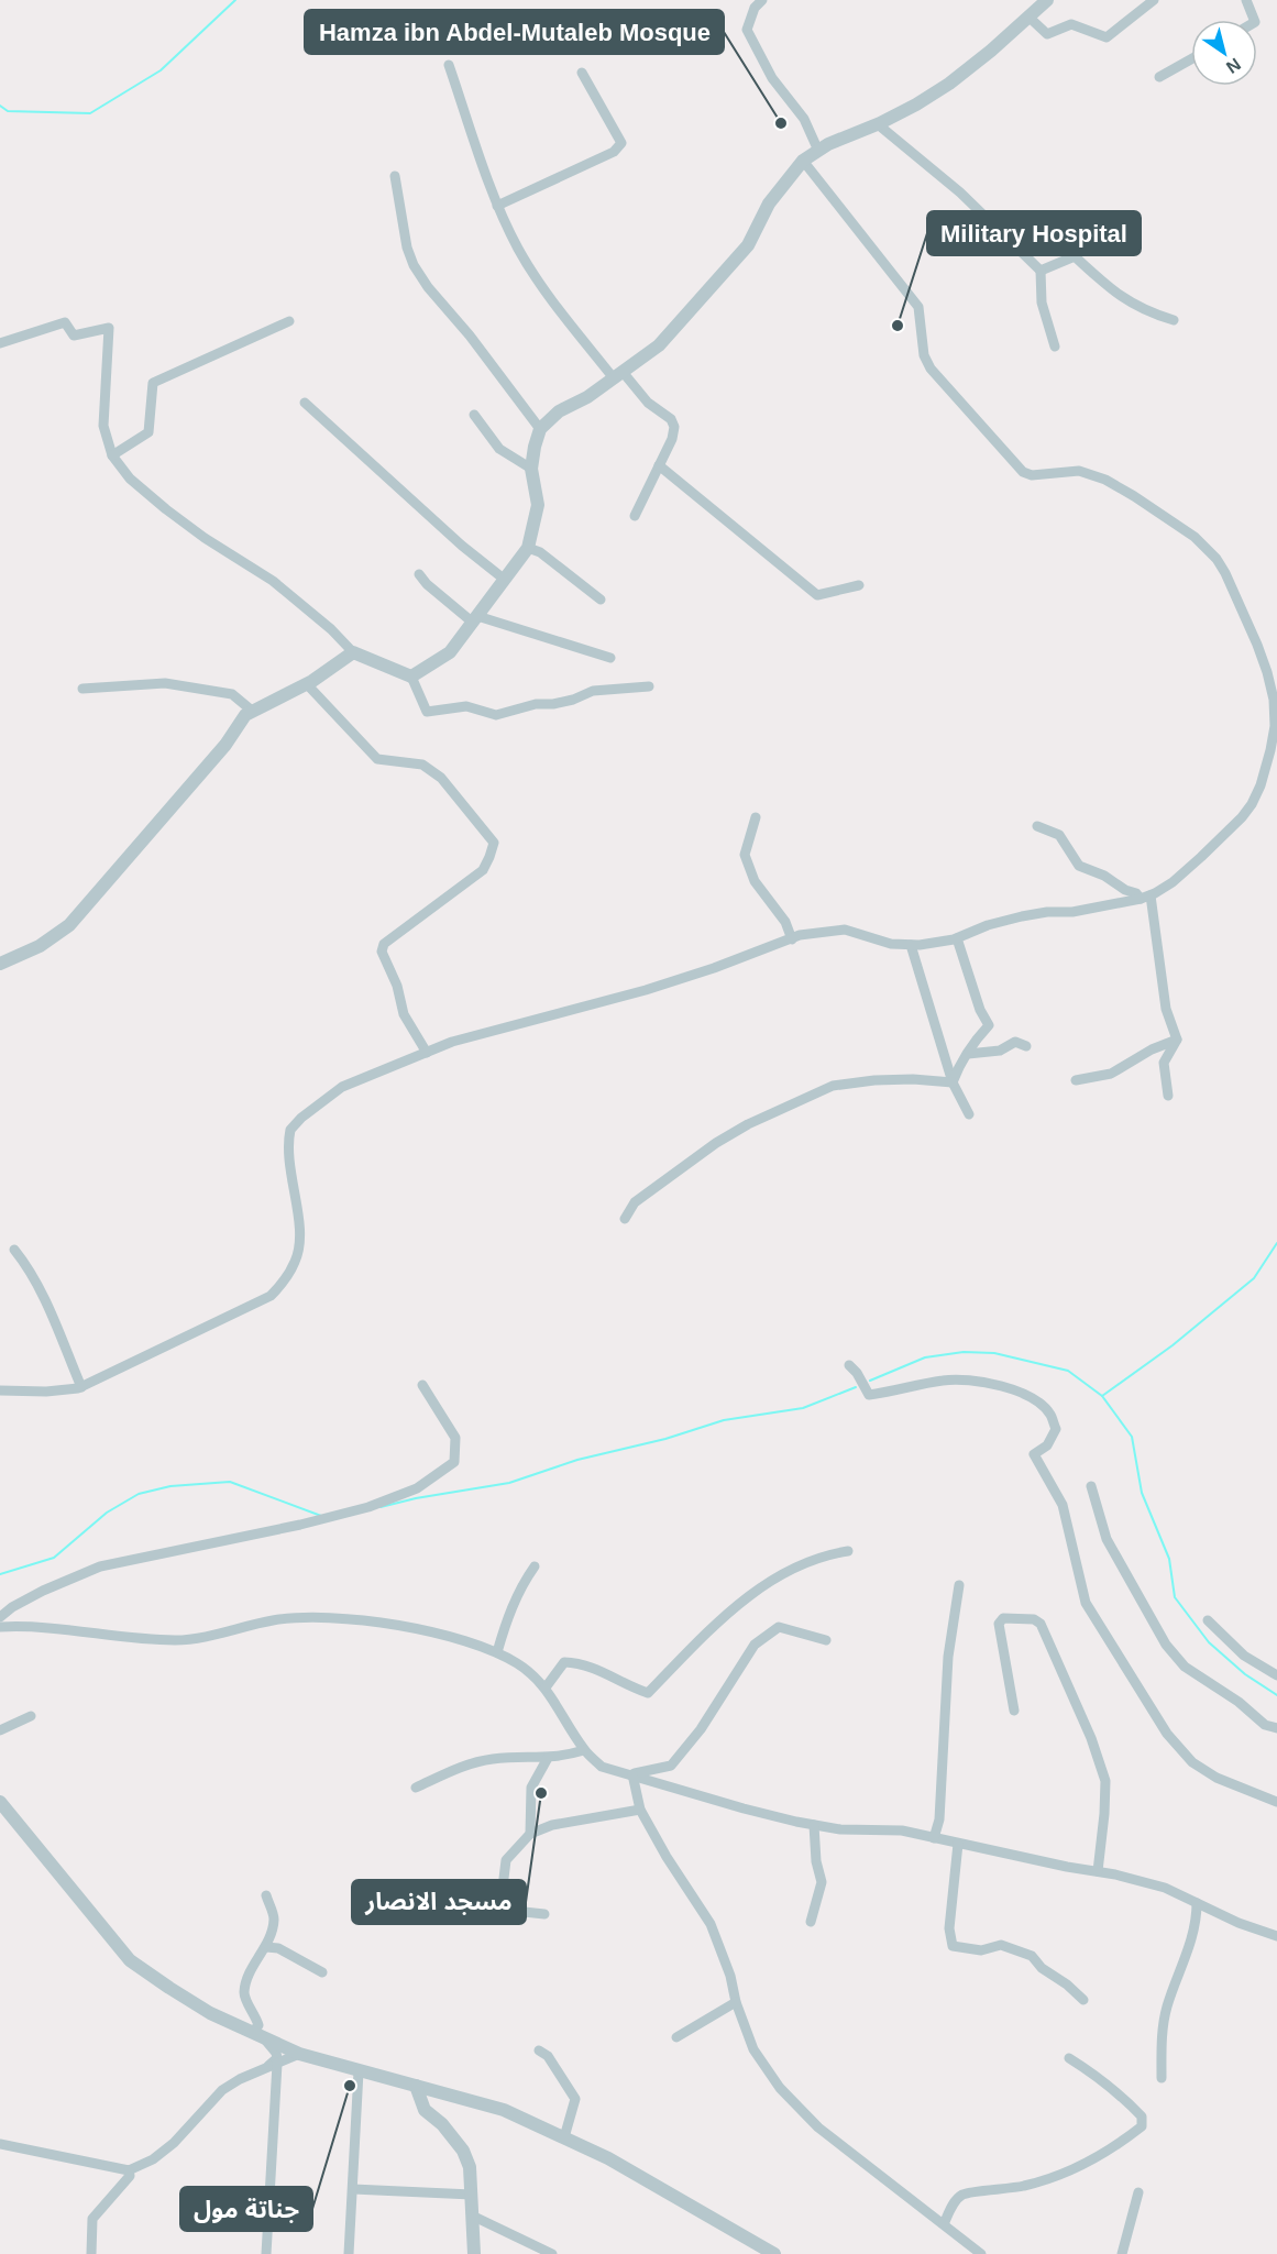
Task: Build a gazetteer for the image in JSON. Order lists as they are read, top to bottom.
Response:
{
  "places": [
    "Hamza ibn Abdel-Mutaleb Mosque",
    "Military Hospital",
    "مسجد الانصار",
    "جناتة مول"
  ],
  "north": "bottom right"
}
